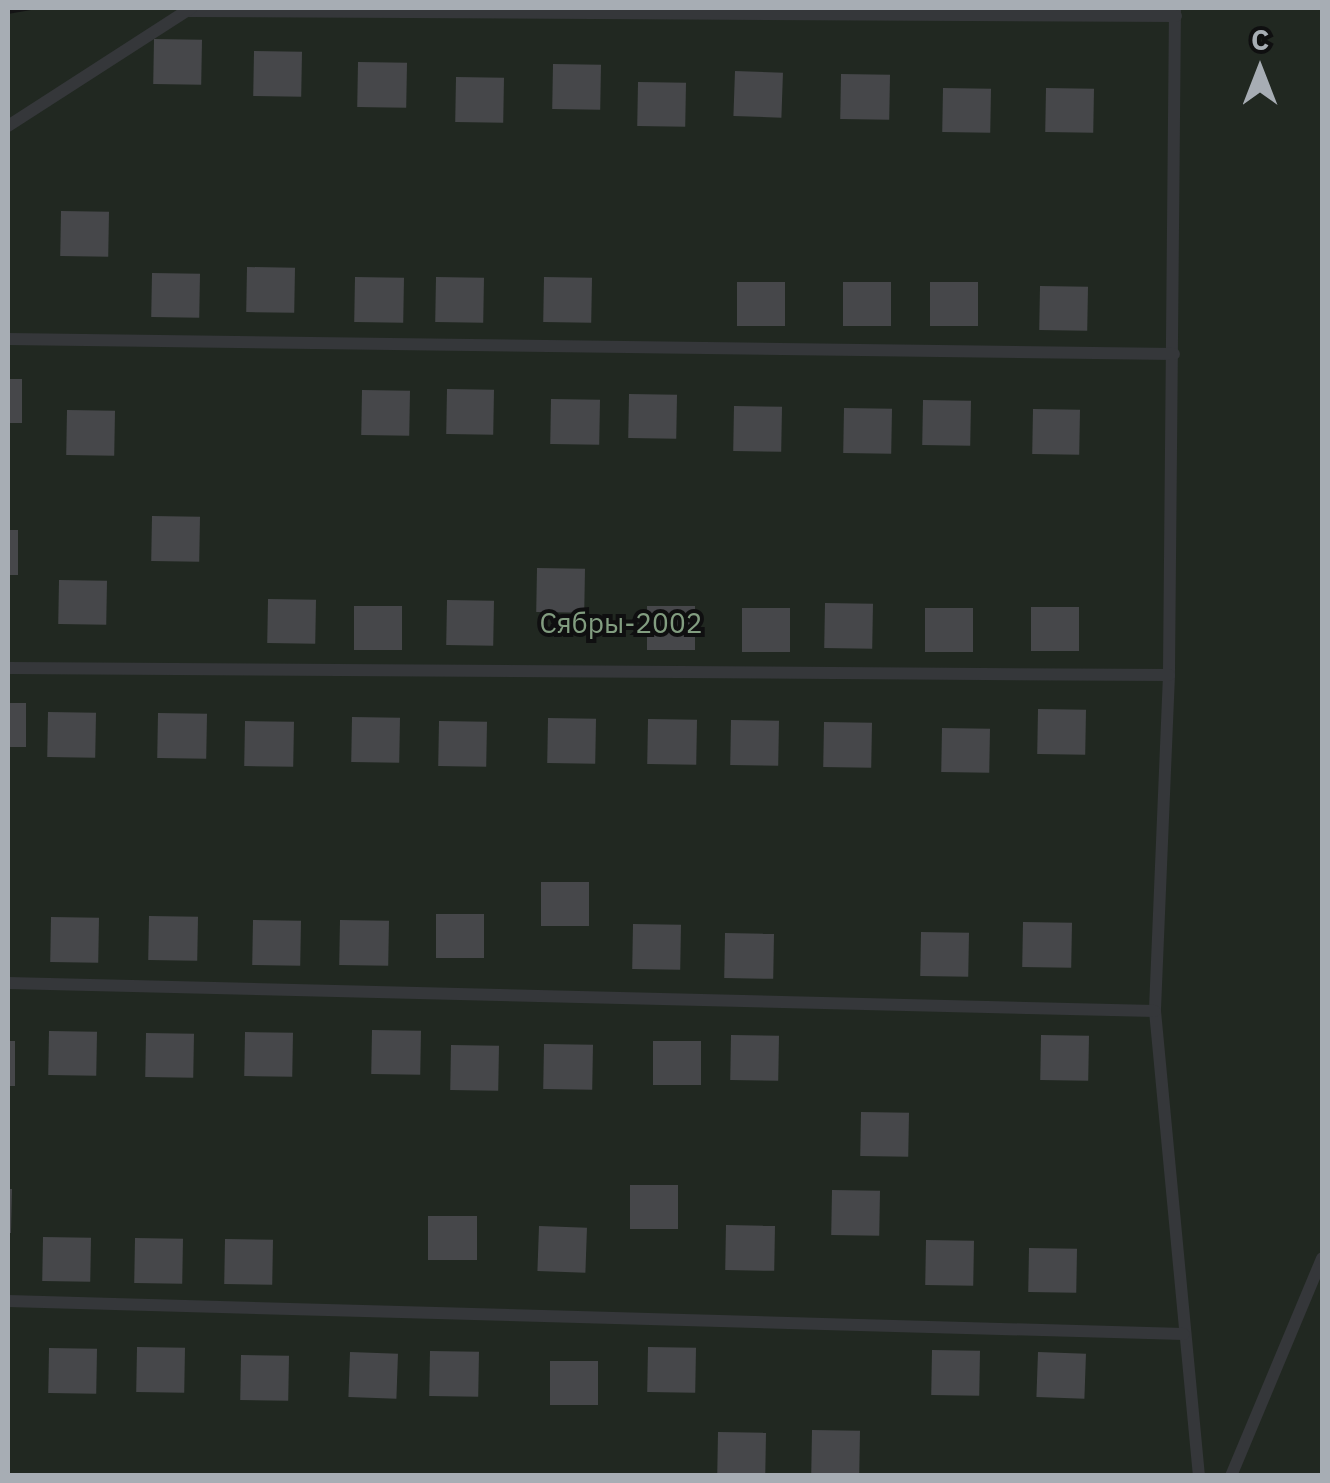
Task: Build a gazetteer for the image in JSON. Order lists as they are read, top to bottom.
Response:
{
  "parks": ["Сябры-2002"],
  "north": "top"
}
